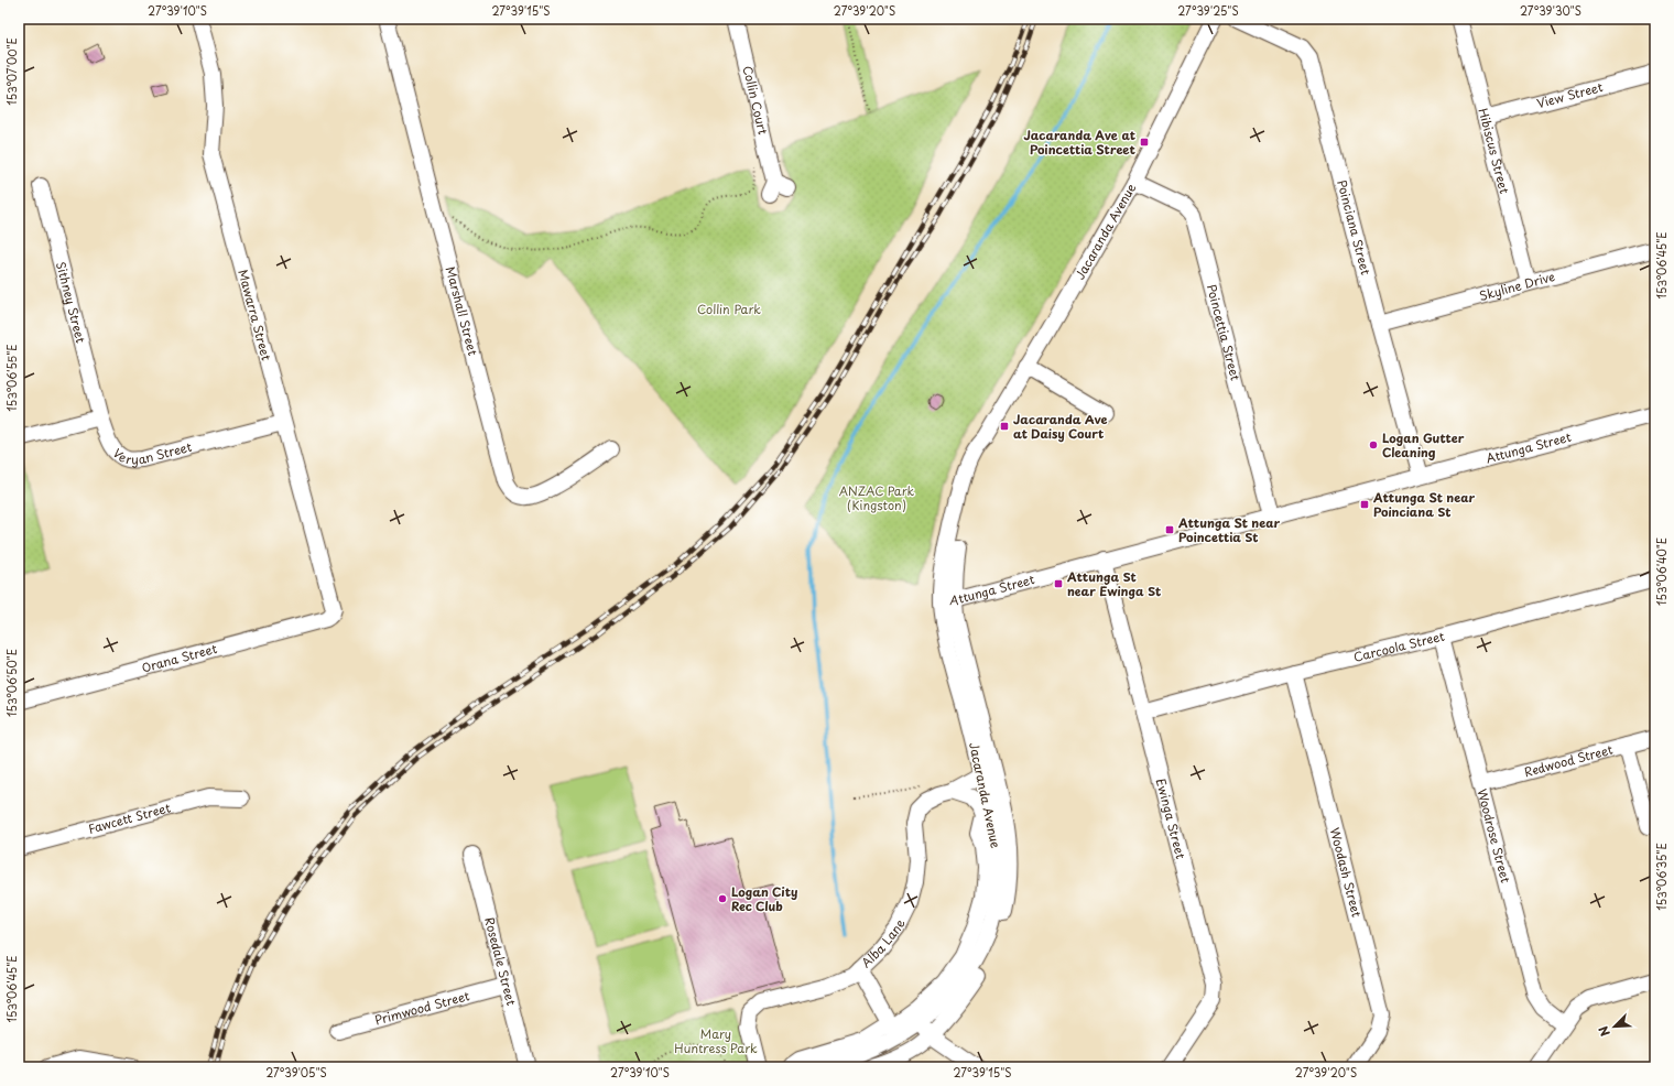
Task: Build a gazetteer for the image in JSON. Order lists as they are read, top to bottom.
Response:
{
  "streets": {
    "street": [
      "View Street",
      "Collin Court",
      "Hibiscus Street",
      "Poinciana Street",
      "Jacaranda Avenue",
      "Skyline Drive",
      "Sithney Street",
      "Marshall Street",
      "Mawarra Street",
      "Poincettia Street",
      "Veryan Street",
      "Attunga Street",
      "Carcoola Street",
      "Orana Street",
      "Redwood Street",
      "Fawcett Street",
      "Ewinga Street",
      "Woodrose Street",
      "Woodash Street",
      "Alba Lane",
      "Rosedale Street",
      "Primwood Street"
    ]
  },
  "crossings": [
    ["View Street", "Hibiscus Street"],
    ["Hibiscus Street", "Skyline Drive"],
    ["Poinciana Street", "Skyline Drive"],
    ["Poinciana Street", "Attunga Street"],
    ["Jacaranda Avenue", "Poincettia Street"],
    ["Jacaranda Avenue", "Attunga Street"],
    ["Jacaranda Avenue", "Alba Lane"],
    ["Sithney Street", "Veryan Street"],
    ["Mawarra Street", "Veryan Street"],
    ["Mawarra Street", "Orana Street"],
    ["Poincettia Street", "Attunga Street"],
    ["Attunga Street", "Ewinga Street"],
    ["Carcoola Street", "Ewinga Street"],
    ["Carcoola Street", "Woodrose Street"],
    ["Carcoola Street", "Woodash Street"],
    ["Redwood Street", "Woodrose Street"],
    ["Rosedale Street", "Primwood Street"]
  ],
  "parks": ["Collin Park", "ANZAC Park (Kingston)", "Mary Huntress Park"],
  "places": {
    "transit": [
      "Jacaranda Ave at Poincettia Street",
      "Jacaranda Ave at Daisy Court",
      "Attunga St near Poinciana St",
      "Attunga St near Poincettia St",
      "Attunga St near Ewinga St"
    ],
    "other": ["Logan Gutter Cleaning", "Logan City Rec Club"]
  },
  "north": "bottom left",
  "coordinates": [
    "27°39'10\"S",
    "27°39'15\"S",
    "27°39'20\"S",
    "27°39'25\"S",
    "27°39'30\"S",
    "153°07'00\"E",
    "153°06'45\"E",
    "153°06'55\"E",
    "153°06'40\"E",
    "153°06'50\"E",
    "153°06'35\"E",
    "27°39'05\"S"
  ]
}
